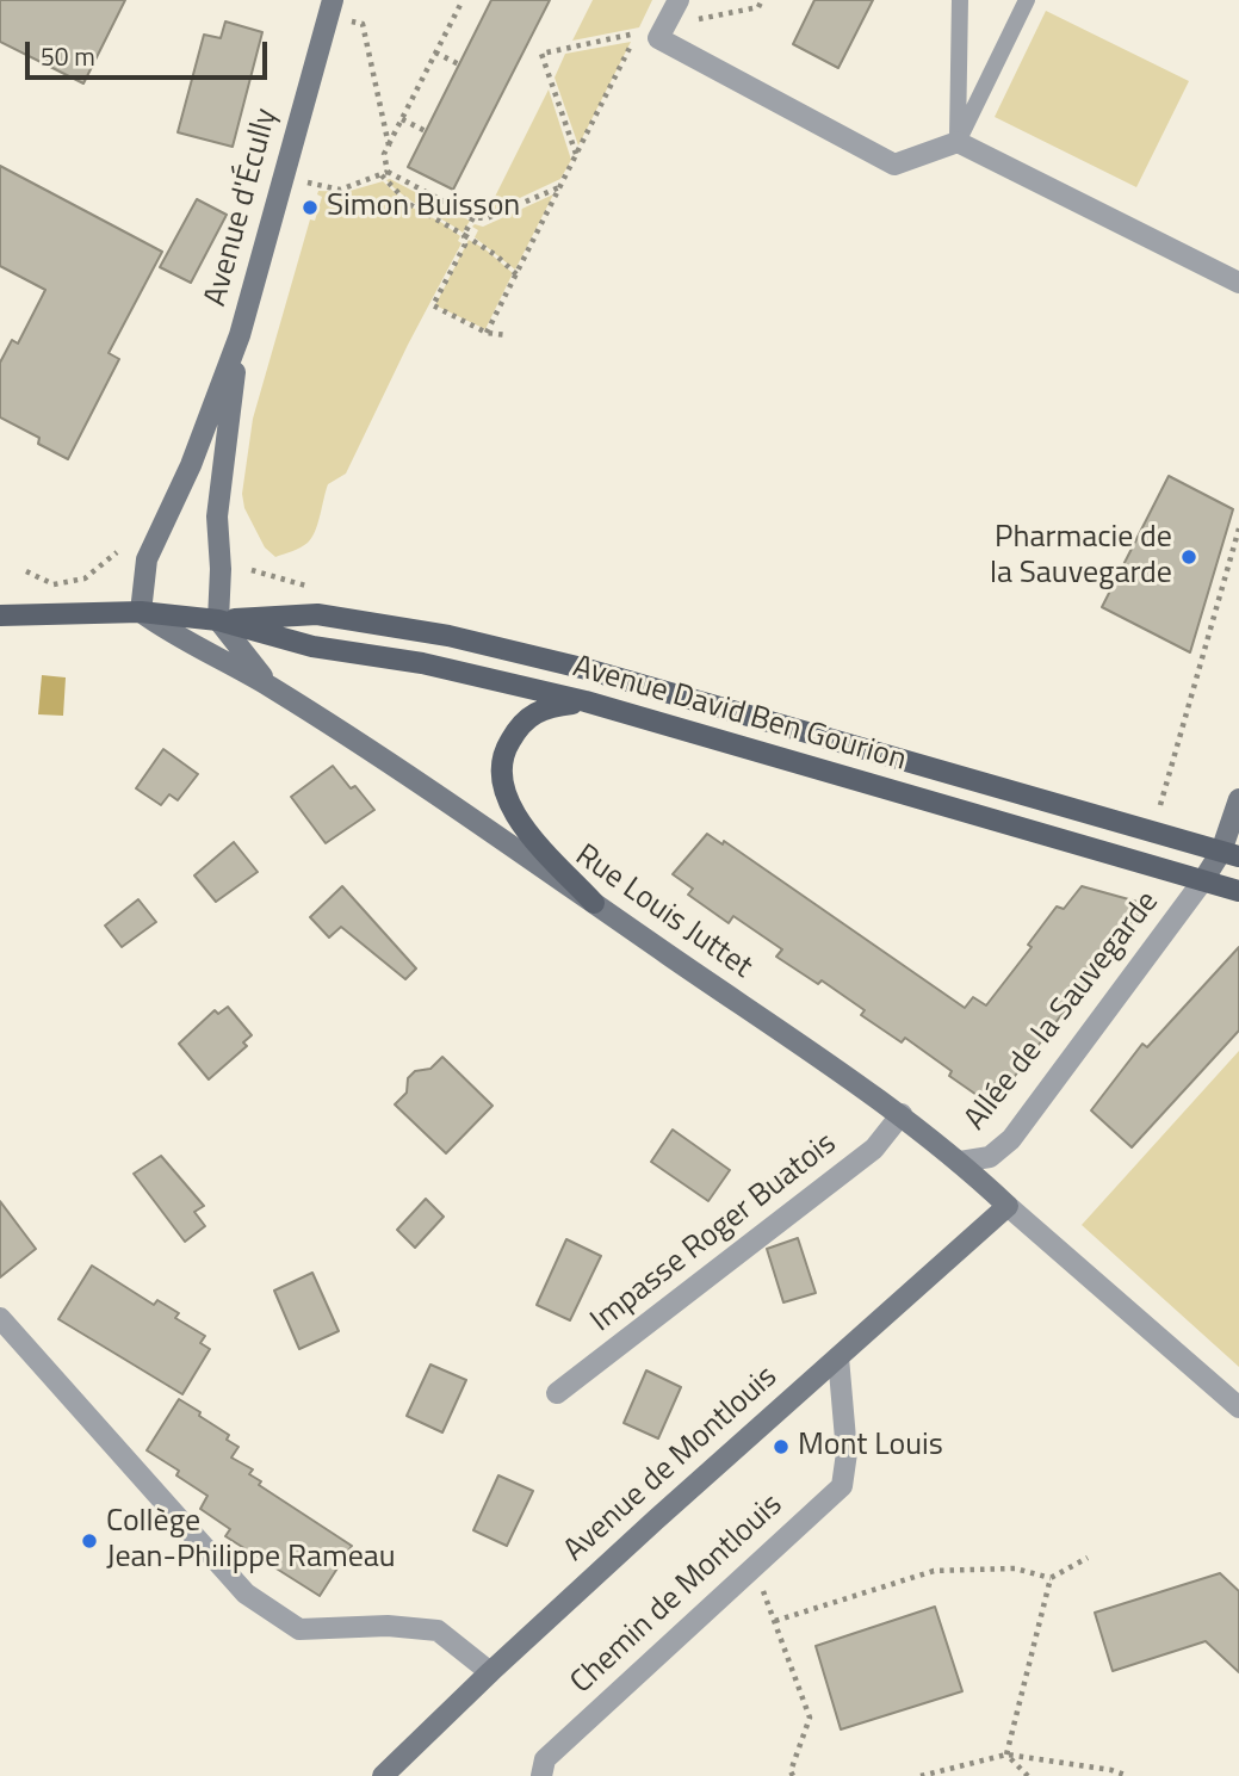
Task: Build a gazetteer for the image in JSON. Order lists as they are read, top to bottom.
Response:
{
  "streets": {
    "main road": ["Avenue David Ben Gourion"],
    "street": [
      "Avenue d'Écully",
      "Rue Louis Juttet",
      "Allée de la Sauvegarde",
      "Impasse Roger Buatois",
      "Avenue de Montlouis",
      "Chemin de Montlouis"
    ]
  },
  "crossings": [
    ["Avenue d'Écully", "Avenue David Ben Gourion"],
    ["Avenue d'Écully", "Rue Louis Juttet"],
    ["Avenue David Ben Gourion", "Rue Louis Juttet"],
    ["Avenue David Ben Gourion", "Allée de la Sauvegarde"],
    ["Rue Louis Juttet", "Allée de la Sauvegarde"],
    ["Rue Louis Juttet", "Impasse Roger Buatois"],
    ["Rue Louis Juttet", "Avenue de Montlouis"],
    ["Avenue de Montlouis", "Chemin de Montlouis"]
  ],
  "places": [
    "Simon Buisson",
    "Pharmacie de la Sauvegarde",
    "Mont Louis",
    "Collège Jean-Philippe Rameau"
  ],
  "scale_bar": "50 m"
}
